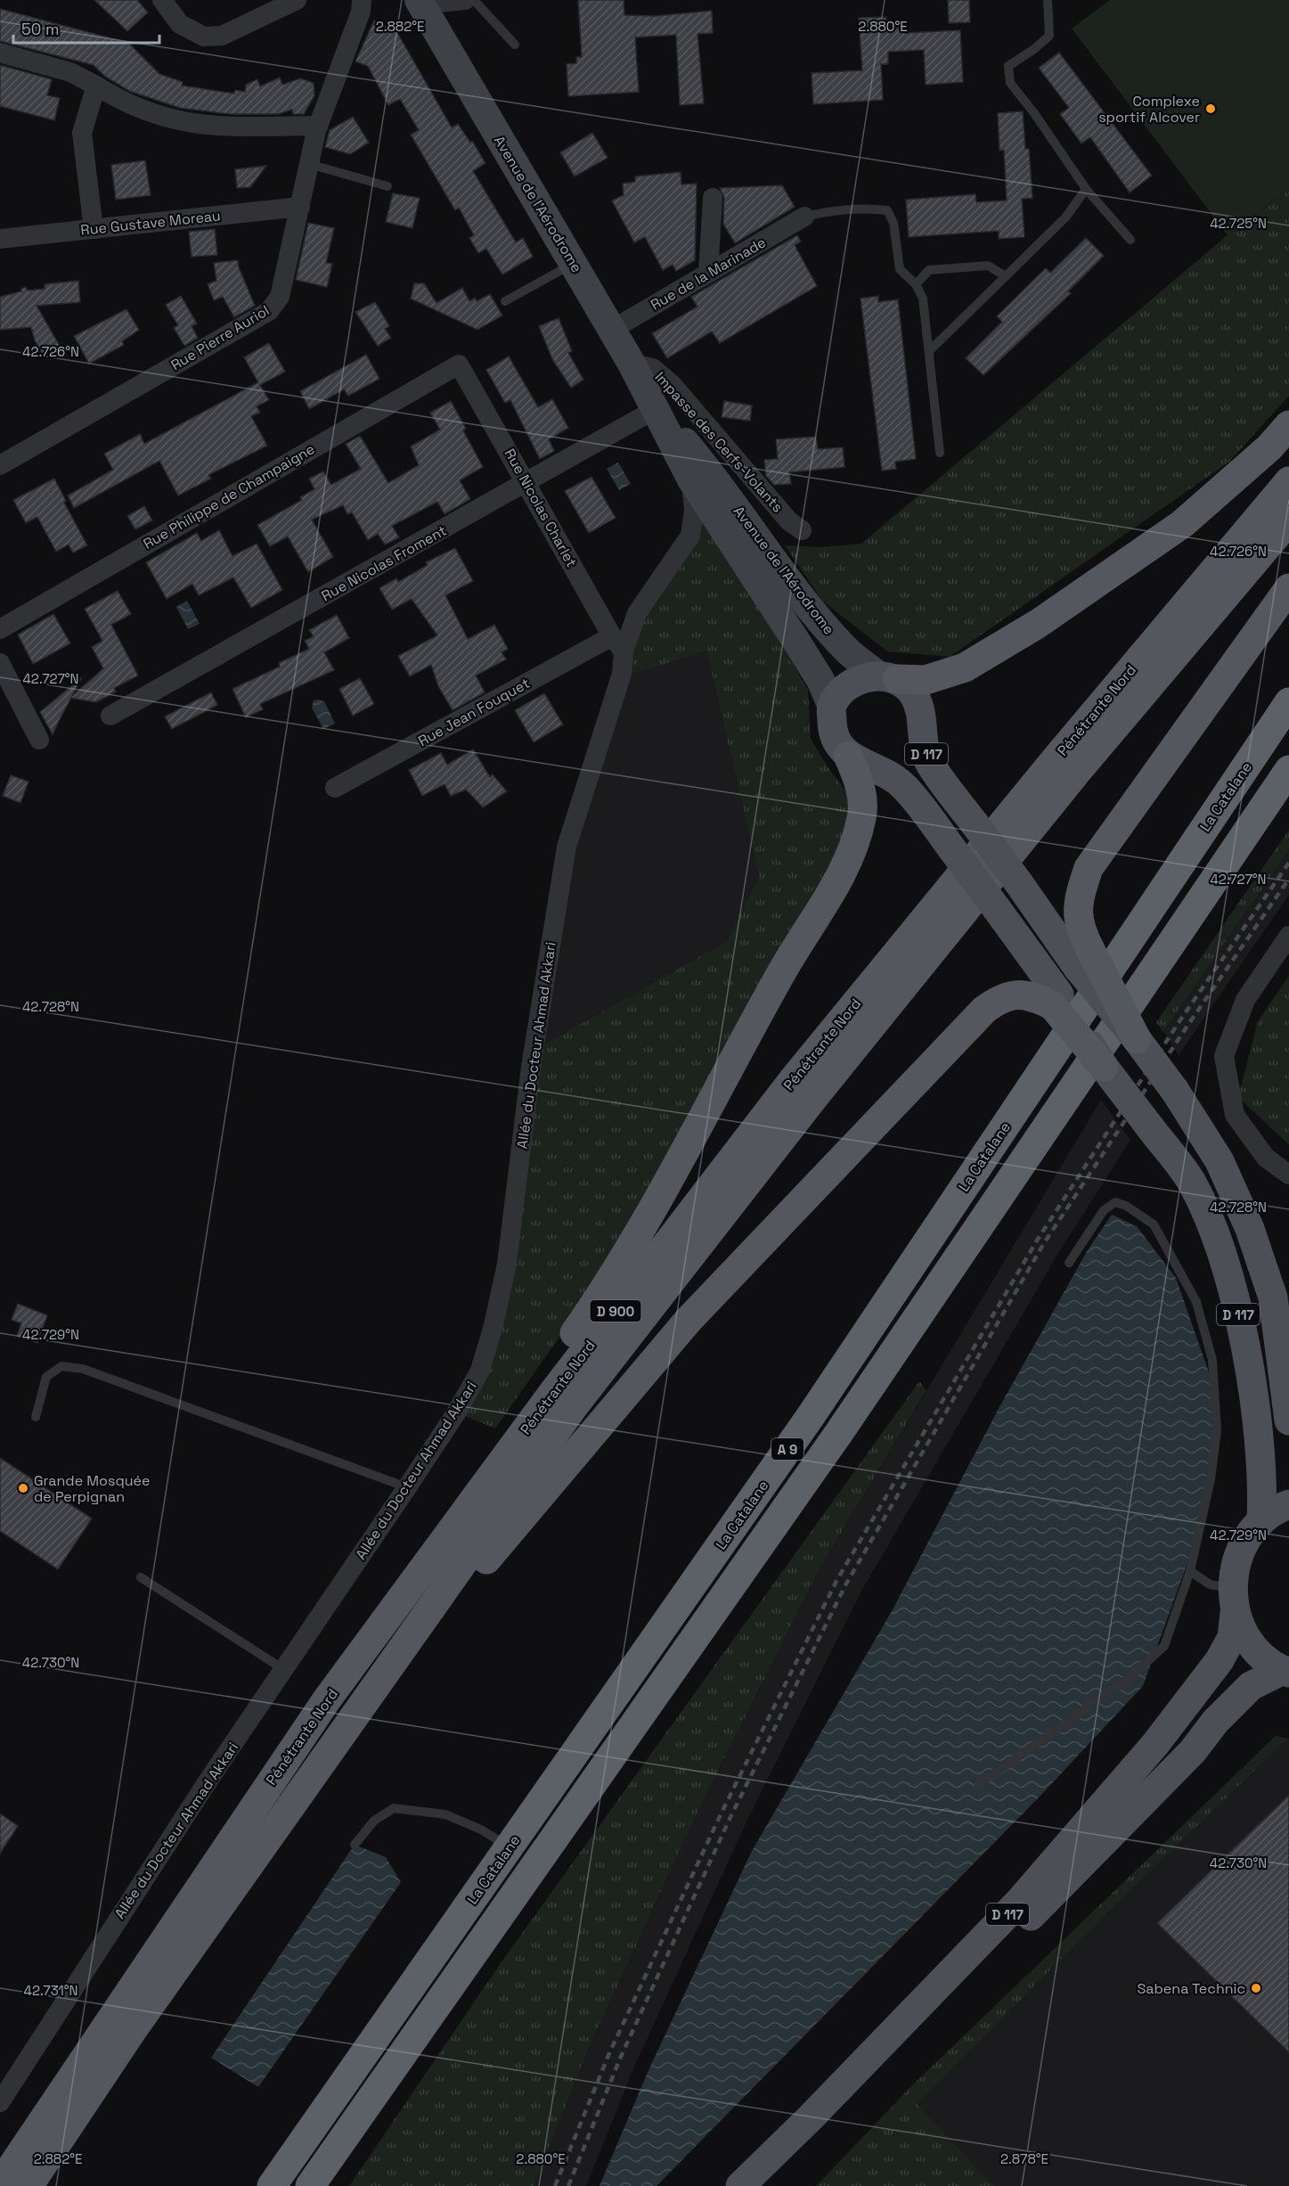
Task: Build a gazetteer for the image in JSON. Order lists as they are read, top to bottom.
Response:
{
  "streets": {
    "highway": [
      "Pénétrante Nord",
      "La Catalane",
      "D 900",
      "A 9"
    ],
    "main road": ["Avenue de l'Aérodrome", "D 117"],
    "street": [
      "Rue Gustave Moreau",
      "Rue de la Marinade",
      "Rue Pierre Auriol",
      "Impasse des Cerfs-Volants",
      "Rue Philippe de Champaigne",
      "Rue Nicolas Charlet",
      "Rue Nicolas Froment",
      "Rue Jean Fouquet",
      "Allée du Docteur Ahmad Akkari"
    ]
  },
  "crossings": [
    ["Avenue de l'Aérodrome", "Rue de la Marinade"],
    ["Avenue de l'Aérodrome", "Impasse des Cerfs-Volants"],
    ["Avenue de l'Aérodrome", "Rue Nicolas Froment"],
    ["Avenue de l'Aérodrome", "D 117"],
    ["Avenue de l'Aérodrome", "Allée du Docteur Ahmad Akkari"],
    ["Rue Gustave Moreau", "Rue Pierre Auriol"],
    ["Rue Philippe de Champaigne", "Rue Nicolas Charlet"],
    ["Rue Nicolas Charlet", "Rue Nicolas Froment"],
    ["Rue Nicolas Charlet", "Rue Jean Fouquet"],
    ["Rue Nicolas Charlet", "Allée du Docteur Ahmad Akkari"],
    ["Rue Jean Fouquet", "Allée du Docteur Ahmad Akkari"]
  ],
  "places": ["Complexe sportif Alcover", "Grande Mosquée de Perpignan", "Sabena Technic"],
  "scale_bar": "50 m",
  "coordinates": [
    "2.882°E",
    "2.880°E",
    "42.725°N",
    "42.726°N",
    "42.727°N",
    "42.728°N",
    "42.729°N",
    "42.730°N",
    "42.731°N",
    "2.878°E"
  ]
}
